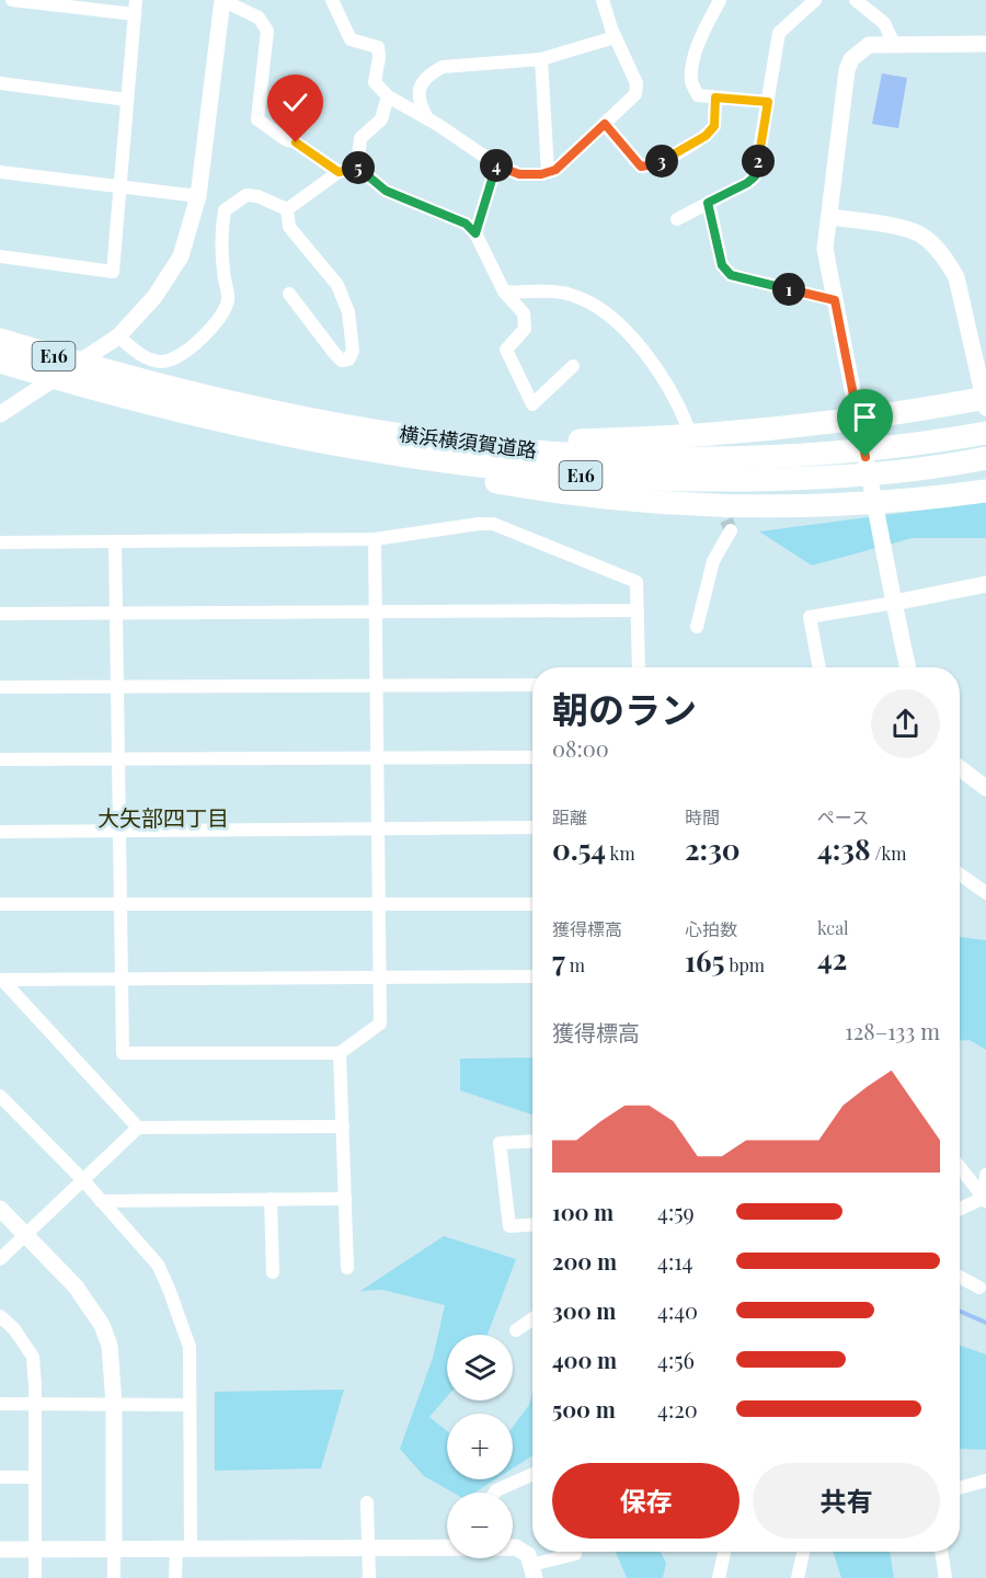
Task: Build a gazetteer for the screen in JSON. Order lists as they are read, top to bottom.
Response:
{
  "streets": {
    "highway": ["E16", "横浜横須賀道路"]
  },
  "districts": ["大矢部四丁目"],
  "page": {
    "pins": [
      "2",
      "3",
      "4",
      "5",
      "1"
    ],
    "heading": ["朝のラン", "08:00"],
    "stats": [
      ["距離", "0.54 km"],
      ["時間", "2:30"],
      ["ペース", "4:38 /km"],
      ["獲得標高", "7 m"],
      ["心拍数", "165 bpm"],
      ["kcal", "42"]
    ],
    "chart": ["獲得標高", "128–133 m"],
    "list": [
      {
        "name": "100 m",
        "note": "4:59"
      },
      {
        "name": "200 m",
        "note": "4:14"
      },
      {
        "name": "300 m",
        "note": "4:40"
      },
      {
        "name": "400 m",
        "note": "4:56"
      },
      {
        "name": "500 m",
        "note": "4:20"
      }
    ],
    "map_buttons": ["+", "−"],
    "buttons": ["保存", "共有"]
  }
}
